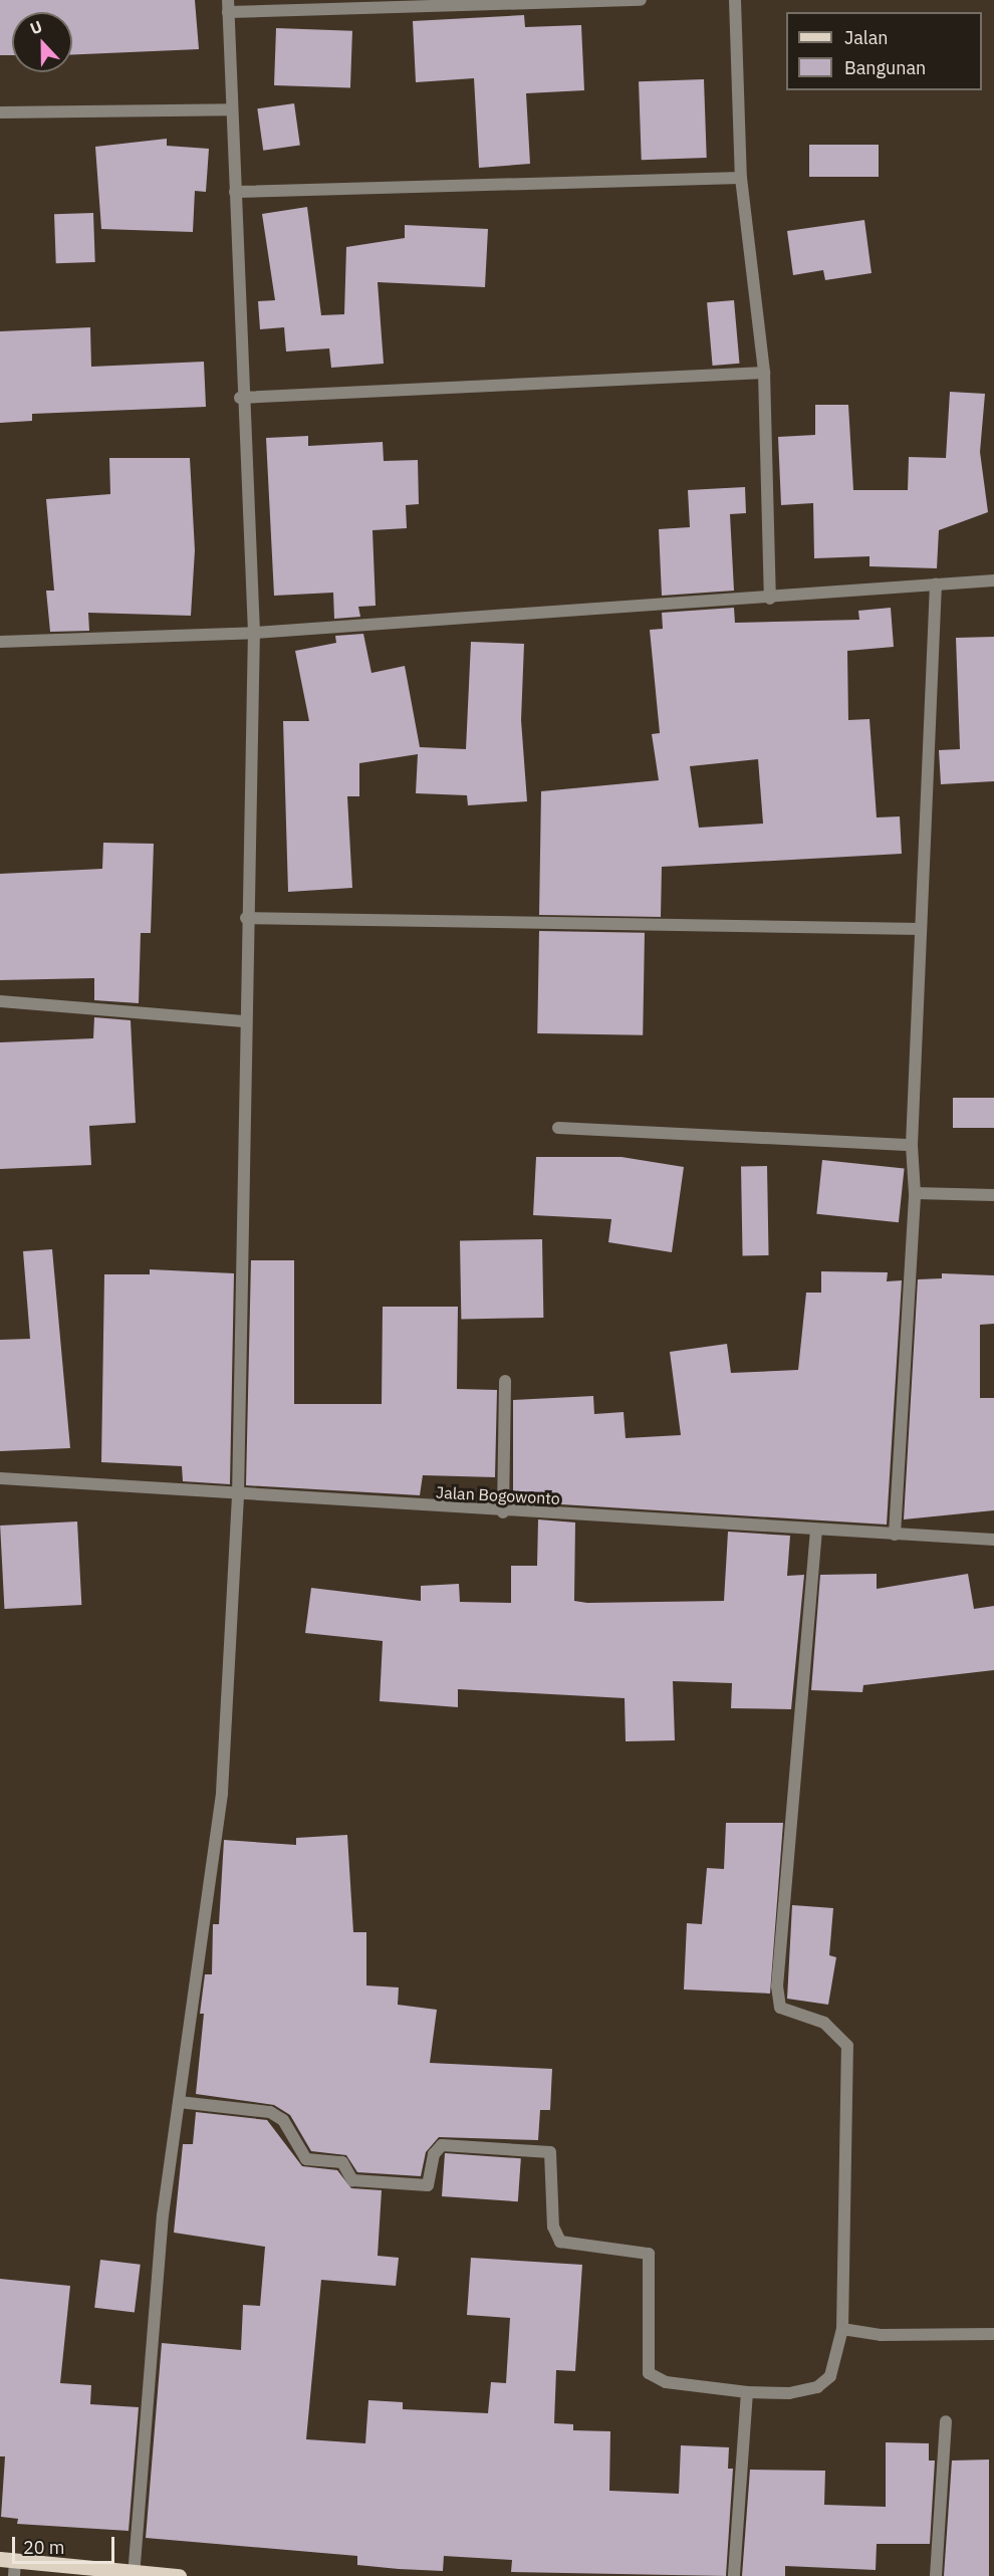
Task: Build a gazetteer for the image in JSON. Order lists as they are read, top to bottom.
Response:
{
  "streets": {
    "street": ["Jalan Bogowonto"]
  },
  "legend": ["Jalan", "Bangunan"],
  "scale_bar": "20 m",
  "north": "top"
}
